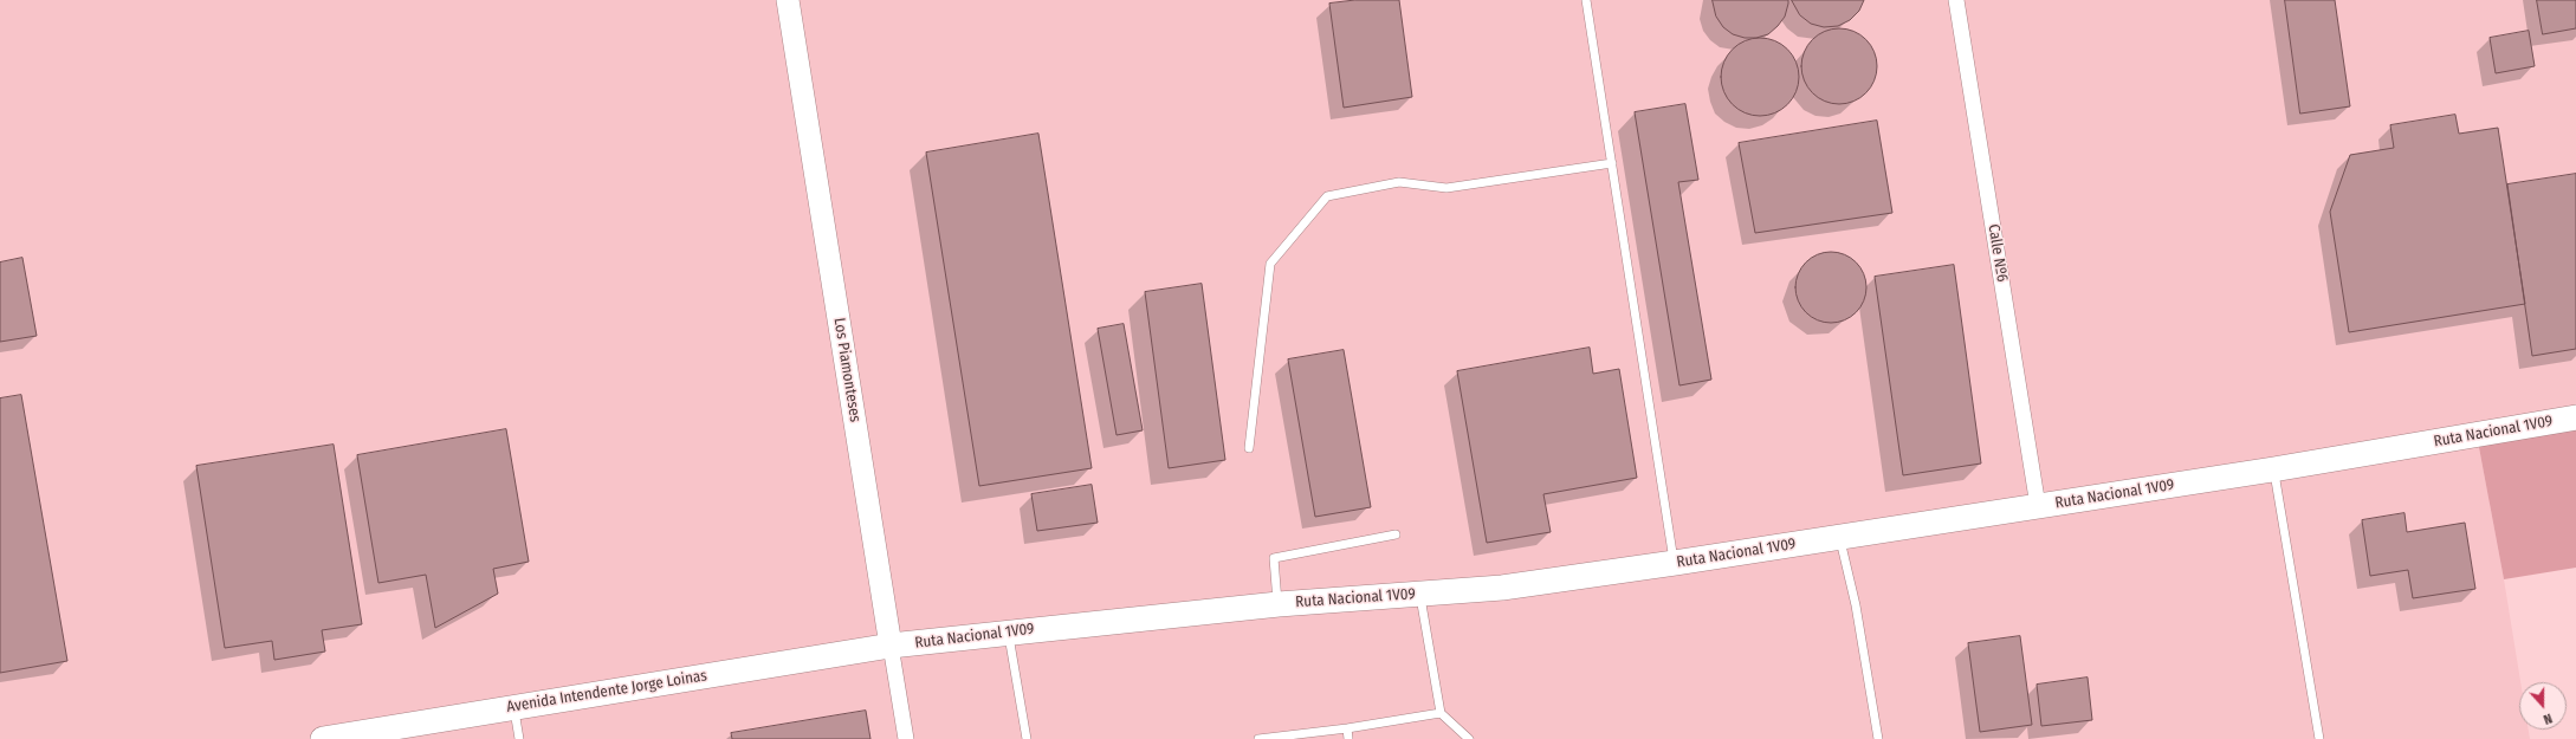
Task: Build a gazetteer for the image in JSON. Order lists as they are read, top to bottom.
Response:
{
  "streets": {
    "main road": ["Los Piamonteses", "Ruta Nacional 1V09", "Avenida Intendente Jorge Loinas"],
    "street": ["Calle Nº6"]
  },
  "crossings": [
    ["Calle Nº6", "Ruta Nacional 1V09"],
    ["Los Piamonteses", "Ruta Nacional 1V09"],
    ["Los Piamonteses", "Avenida Intendente Jorge Loinas"],
    ["Ruta Nacional 1V09", "Avenida Intendente Jorge Loinas"]
  ],
  "north": "bottom"
}
